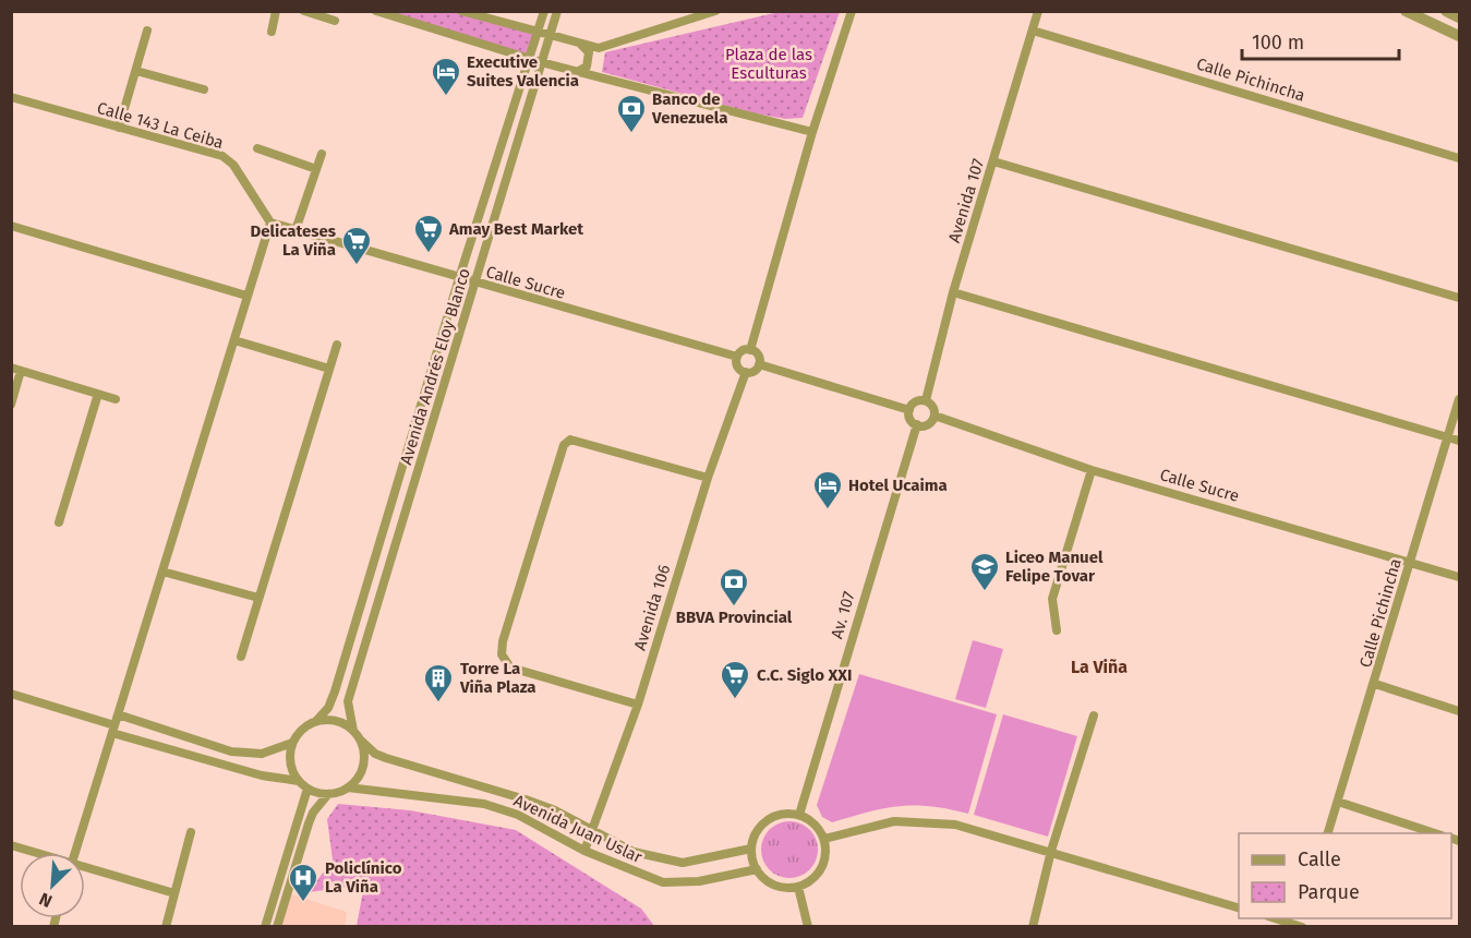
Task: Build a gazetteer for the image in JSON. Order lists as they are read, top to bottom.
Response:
{
  "streets": {
    "street": [
      "Calle Pichincha",
      "Calle 143 La Ceiba",
      "Avenida 107",
      "Calle Sucre",
      "Avenida Andrés Eloy Blanco",
      "Avenida 106",
      "Av. 107",
      "Avenida Juan Uslar"
    ]
  },
  "crossings": [
    ["Calle Pichincha", "Avenida 107"],
    ["Calle Pichincha", "Calle Sucre"],
    ["Calle 143 La Ceiba", "Calle Sucre"],
    ["Avenida 107", "Calle Sucre"],
    ["Avenida 107", "Av. 107"],
    ["Calle Sucre", "Avenida Andrés Eloy Blanco"],
    ["Calle Sucre", "Avenida 106"],
    ["Calle Sucre", "Av. 107"],
    ["Avenida Andrés Eloy Blanco", "Avenida Juan Uslar"],
    ["Avenida 106", "Avenida Juan Uslar"],
    ["Av. 107", "Avenida Juan Uslar"]
  ],
  "districts": ["La Viña"],
  "parks": ["Plaza de las Esculturas"],
  "places": {
    "hotel": ["Executive Suites Valencia", "Hotel Ucaima"],
    "bank": ["Banco de Venezuela", "BBVA Provincial"],
    "supermarket": ["Amay Best Market", "Delicateses La Viña", "C.C. Siglo XXI"],
    "school or university": ["Liceo Manuel Felipe Tovar"],
    "building": ["Torre La Viña Plaza"],
    "hospital": ["Policlínico La Viña"]
  },
  "legend": ["Calle", "Parque"],
  "scale_bar": "100 m",
  "north": "bottom left"
}
